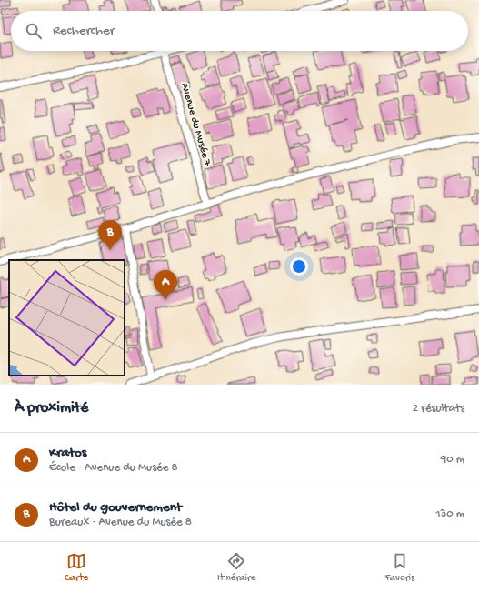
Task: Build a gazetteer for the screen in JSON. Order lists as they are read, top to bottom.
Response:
{
  "streets": {
    "street": ["Avenue du Musée 7"]
  },
  "page": {
    "search": "Rechercher",
    "pins": ["B", "A"],
    "heading": ["À proximité", "2 résultats"],
    "list": [
      {
        "mark": "A",
        "name": "Kratos",
        "note": "École · Avenue du Musée 8",
        "value": "90 m"
      },
      {
        "mark": "B",
        "name": "Hôtel du gouvernement",
        "note": "Bureaux · Avenue du Musée 8",
        "value": "130 m"
      }
    ],
    "nav": ["Carte", "Itinéraire", "Favoris"]
  }
}
